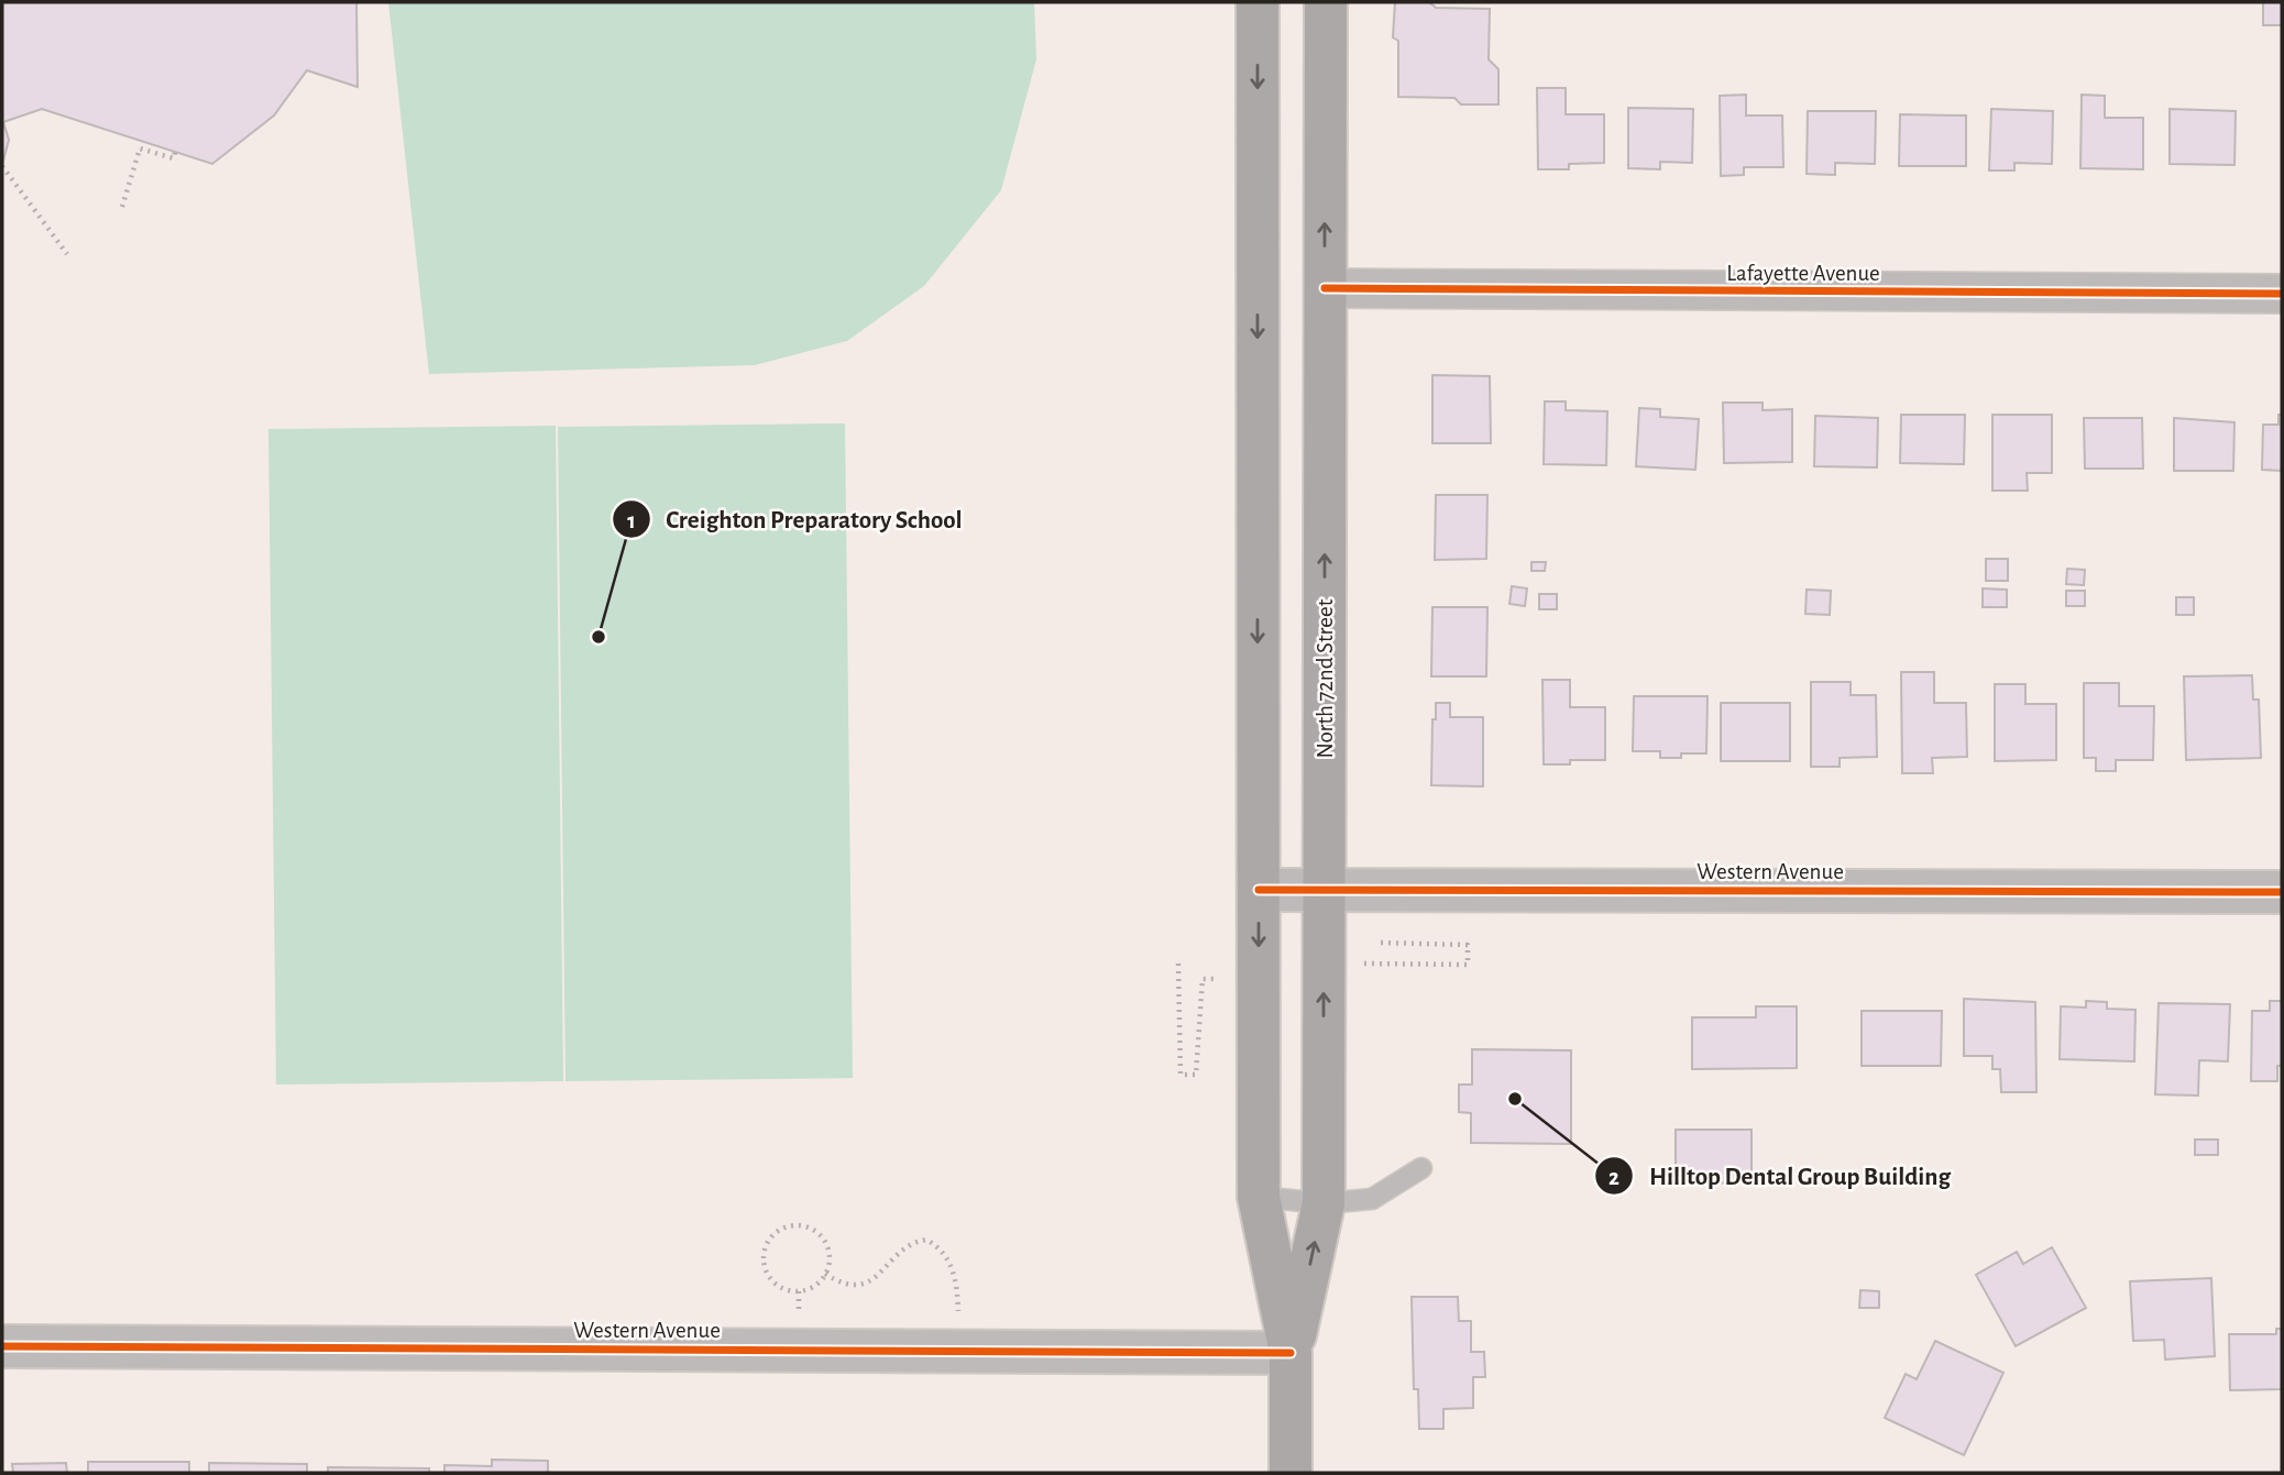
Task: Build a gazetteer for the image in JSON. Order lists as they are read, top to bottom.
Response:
{
  "streets": {
    "main road": ["North 72nd Street"],
    "street": ["Lafayette Avenue", "Western Avenue"]
  },
  "crossings": [
    ["Lafayette Avenue", "North 72nd Street"],
    ["North 72nd Street", "Western Avenue"]
  ],
  "places": ["Creighton Preparatory School", "Hilltop Dental Group Building"]
}
